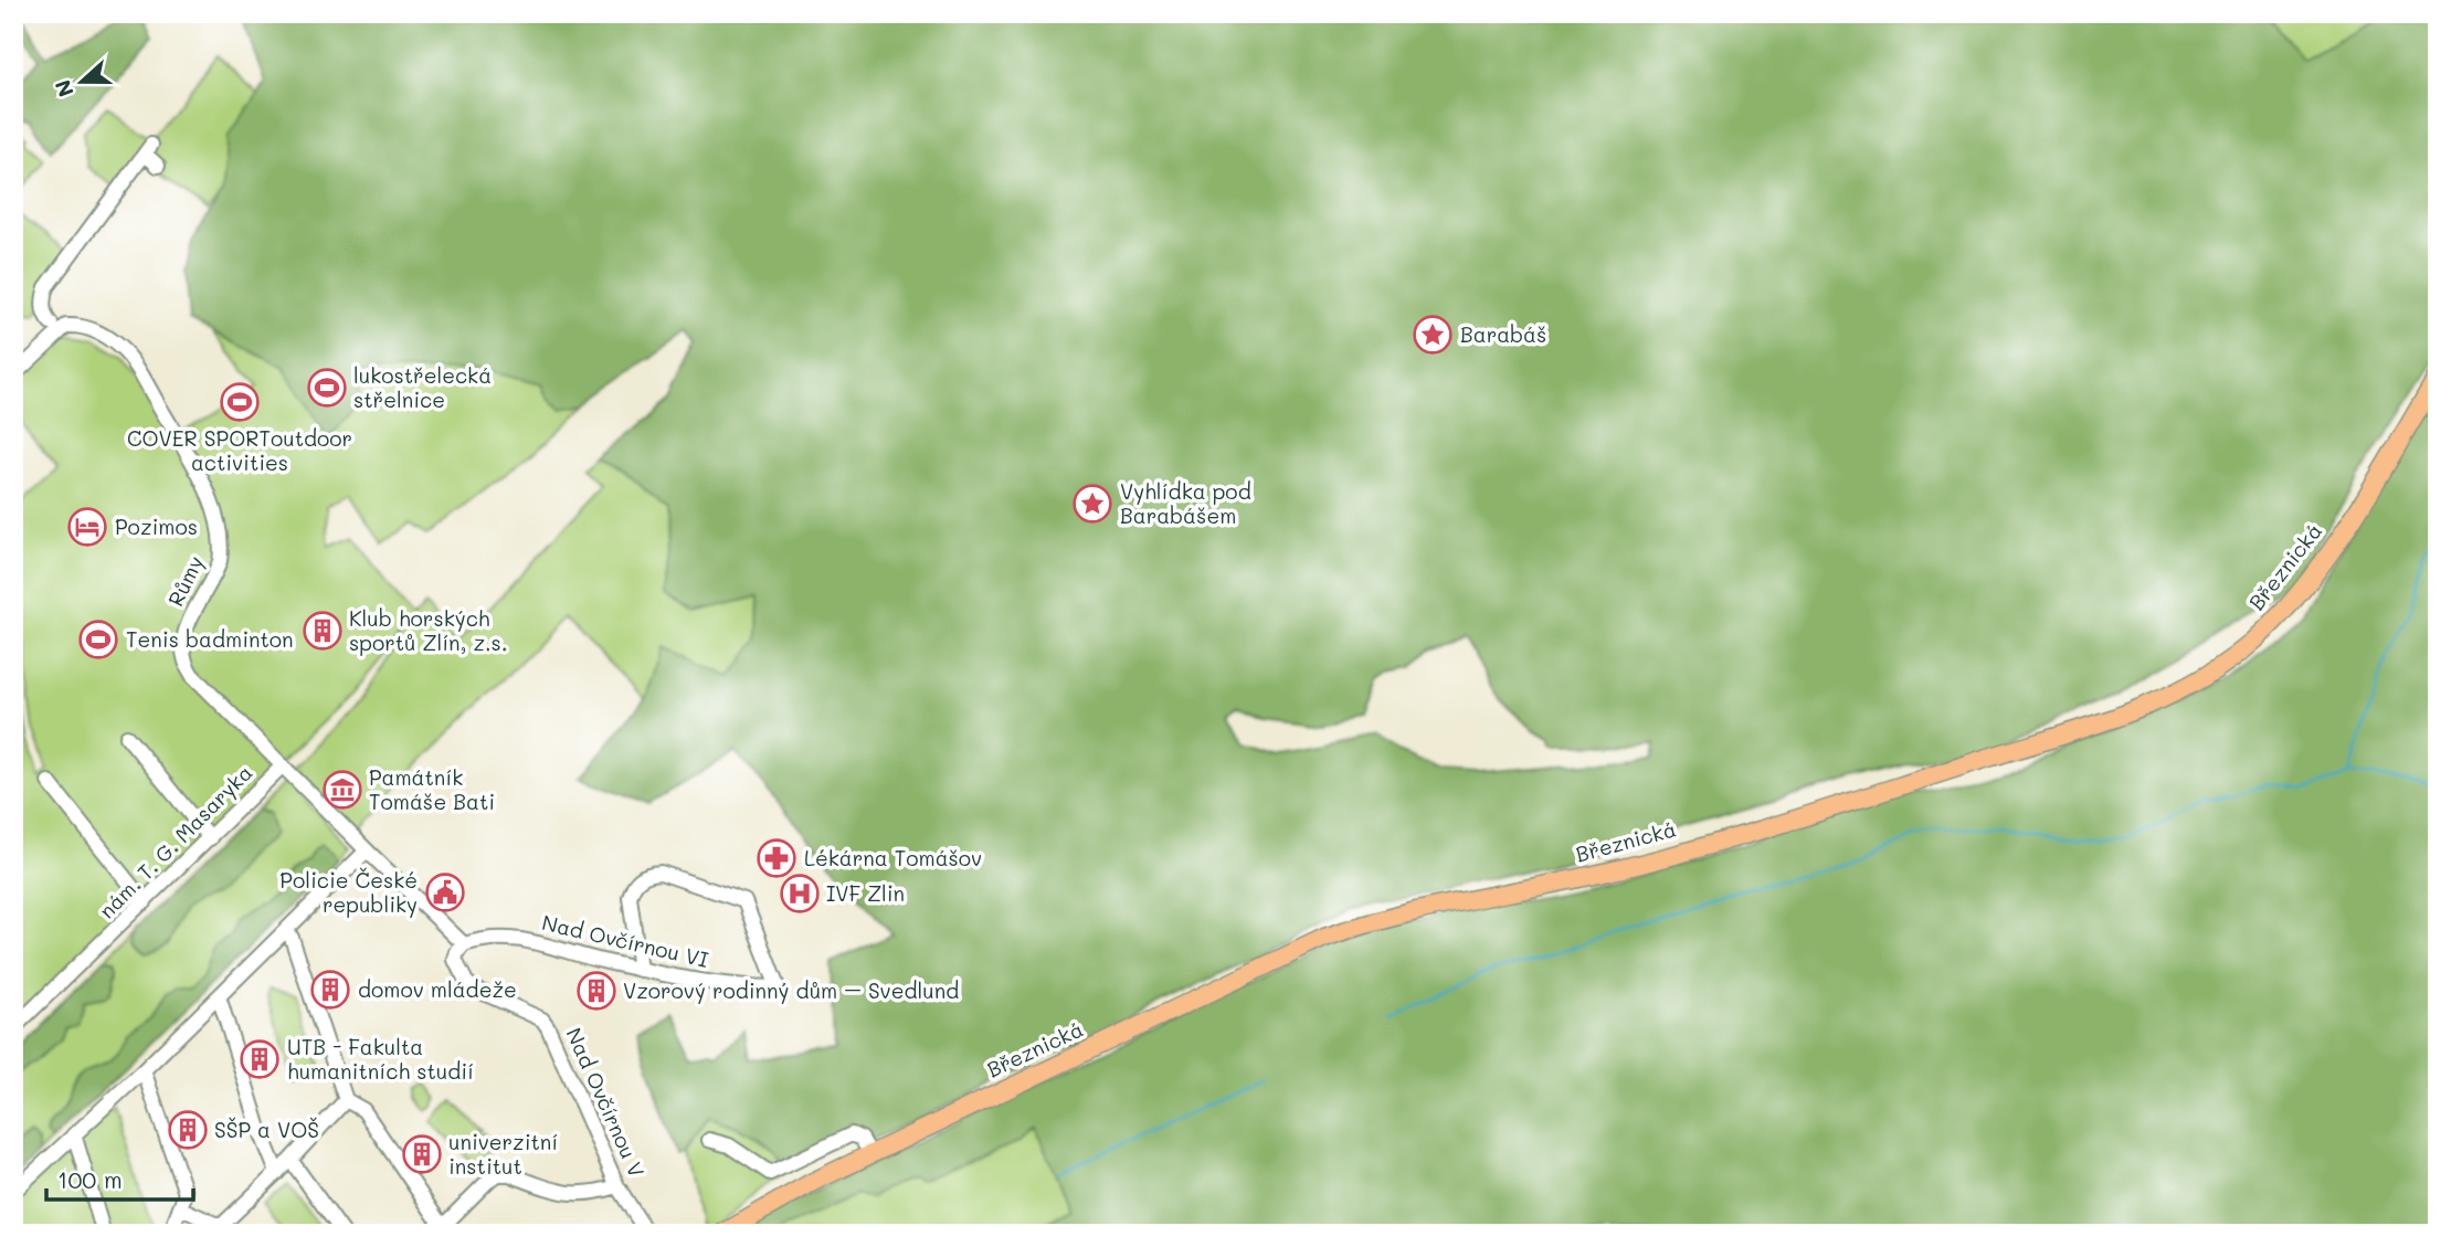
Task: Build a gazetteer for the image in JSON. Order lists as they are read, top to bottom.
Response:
{
  "streets": {
    "main road": ["Březnická"],
    "street": [
      "Růmy",
      "nám. T. G. Masaryka",
      "Nad Ovčírnou VI",
      "Nad Ovčírnou V"
    ]
  },
  "crossings": [
    ["Růmy", "nám. T. G. Masaryka"],
    ["nám. T. G. Masaryka", "Nad Ovčírnou VI"],
    ["nám. T. G. Masaryka", "Nad Ovčírnou V"],
    ["Nad Ovčírnou VI", "Nad Ovčírnou V"]
  ],
  "places": {
    "place": ["Barabáš", "Vyhlídka pod Barabášem"],
    "sports": ["lukostřelecká střelnice", "COVER SPORToutdoor activities", "Tenis badminton"],
    "hotel": ["Pozimos"],
    "building": [
      "Klub horských sportů Zlín, z.s.",
      "domov mládeže",
      "Vzorový rodinný dům – Svedlund",
      "UTB - Fakulta humanitních studií",
      "SŠP a VOŠ",
      "univerzitní institut"
    ],
    "museum": ["Památník Tomáše Bati"],
    "pharmacy": ["Lékárna Tomášov"],
    "public building": ["Policie České republiky"],
    "hospital": ["IVF Zlin"]
  },
  "scale_bar": "100 m",
  "north": "left"
}
